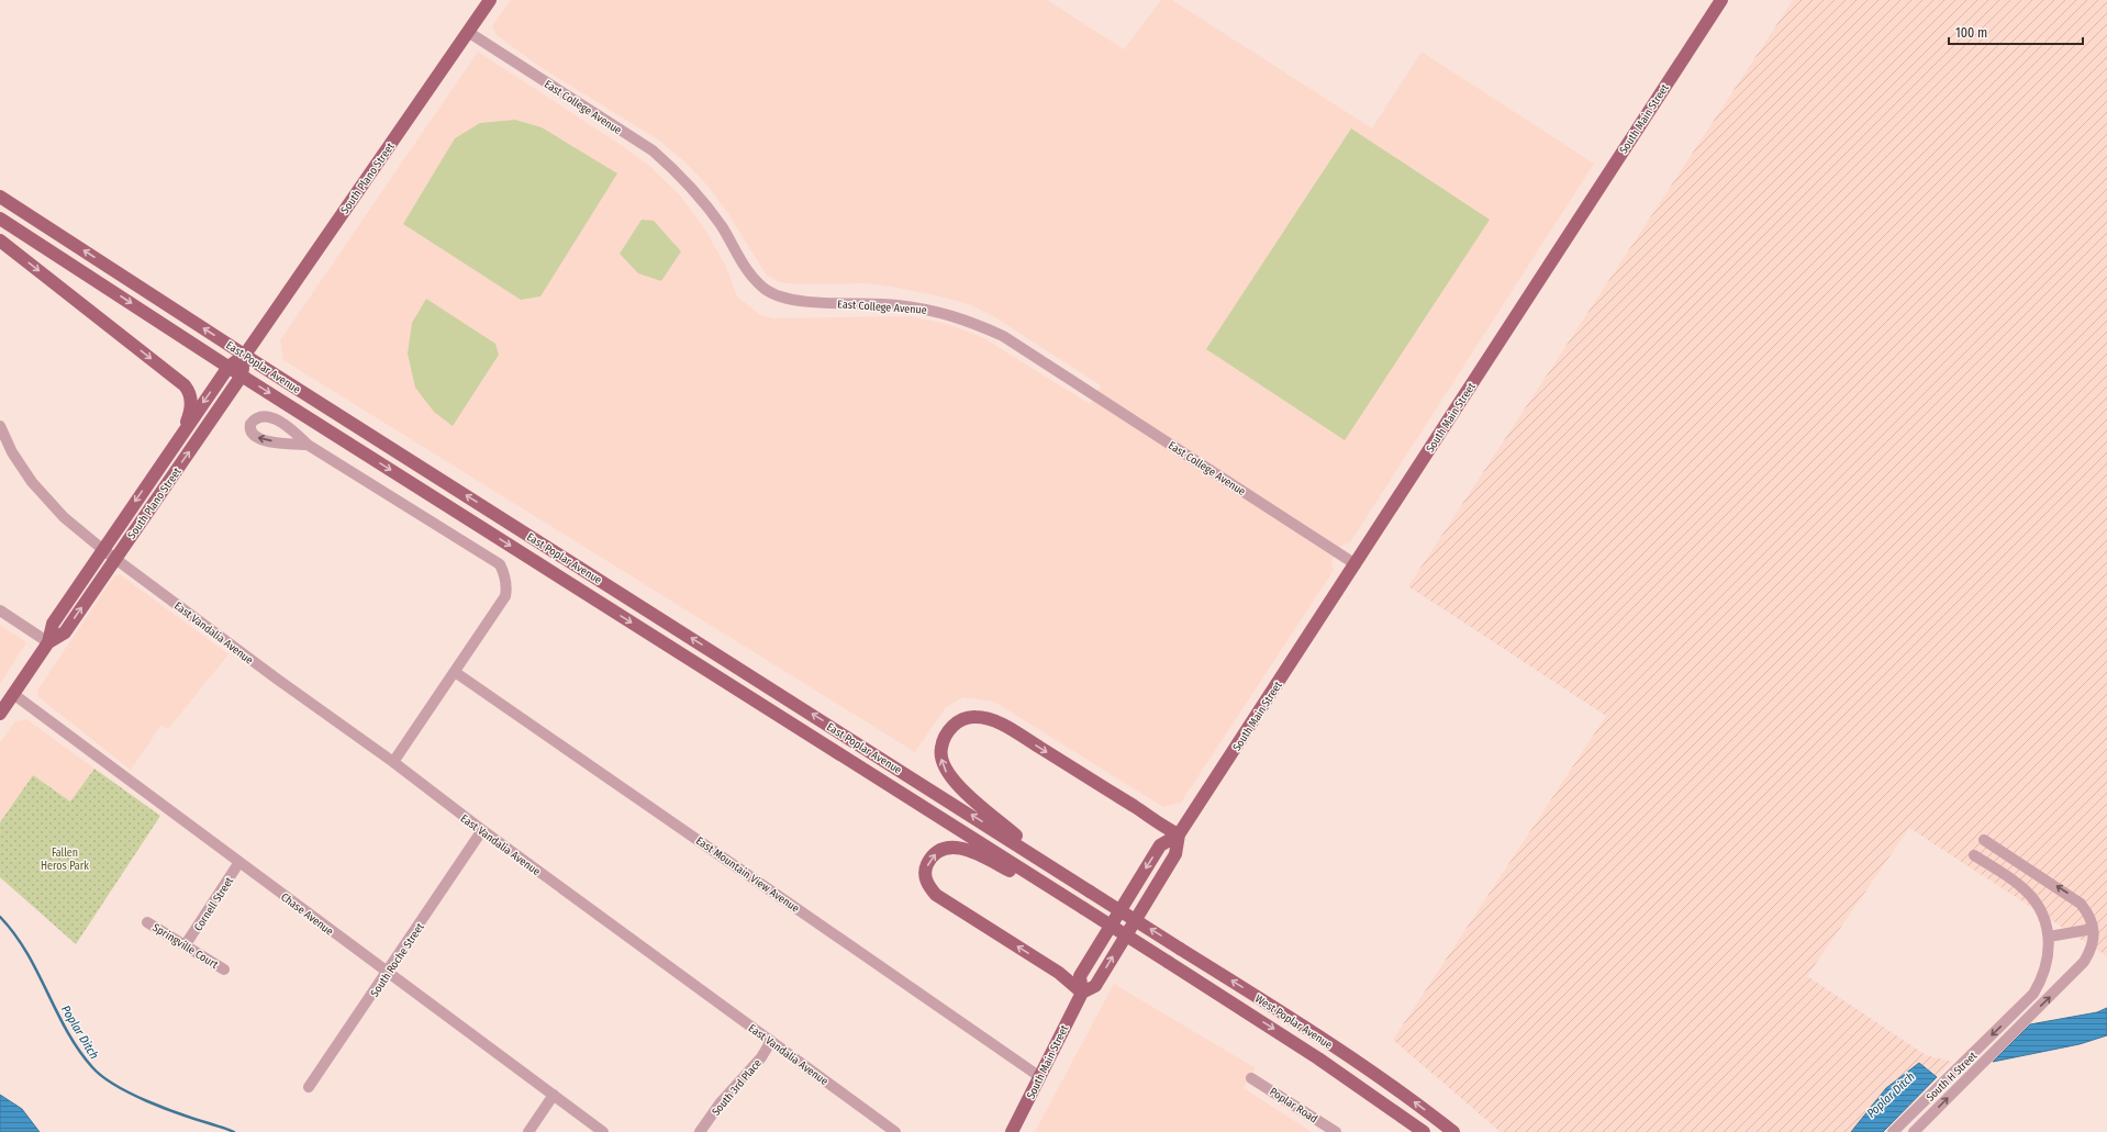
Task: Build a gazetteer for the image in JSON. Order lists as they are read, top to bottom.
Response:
{
  "streets": {
    "main road": [
      "South Main Street",
      "South Plano Street",
      "East Poplar Avenue",
      "West Poplar Avenue"
    ],
    "street": [
      "East College Avenue",
      "East Vandalia Avenue",
      "East Mountain View Avenue",
      "Cornell Street",
      "Chase Avenue",
      "Springville Court",
      "South Roche Street",
      "South H Street",
      "South 3rd Place",
      "Poplar Road"
    ]
  },
  "crossings": [
    ["East College Avenue", "South Main Street"],
    ["East College Avenue", "South Plano Street"],
    ["South Main Street", "East Mountain View Avenue"],
    ["South Plano Street", "East Poplar Avenue"],
    ["South Plano Street", "East Vandalia Avenue"],
    ["South Plano Street", "Chase Avenue"],
    ["East Poplar Avenue", "West Poplar Avenue"],
    ["East Vandalia Avenue", "South Roche Street"],
    ["East Vandalia Avenue", "South 3rd Place"],
    ["Cornell Street", "Chase Avenue"],
    ["Cornell Street", "Springville Court"],
    ["Chase Avenue", "South Roche Street"]
  ],
  "water": ["Poplar Ditch"],
  "parks": ["Fallen Heros Park"],
  "scale_bar": "100 m"
}
